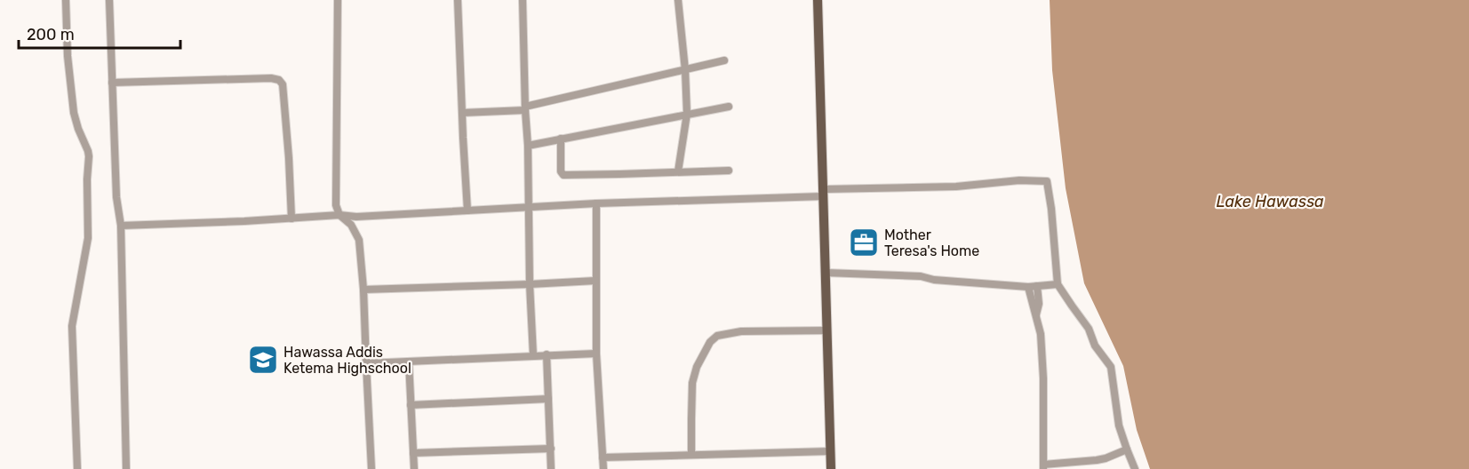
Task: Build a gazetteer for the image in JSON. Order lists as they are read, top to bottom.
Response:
{
  "water": ["Lake Hawassa"],
  "places": {
    "office": ["Mother Teresa's Home"],
    "school or university": ["Hawassa Addis Ketema Highschool"]
  },
  "scale_bar": "200 m"
}
